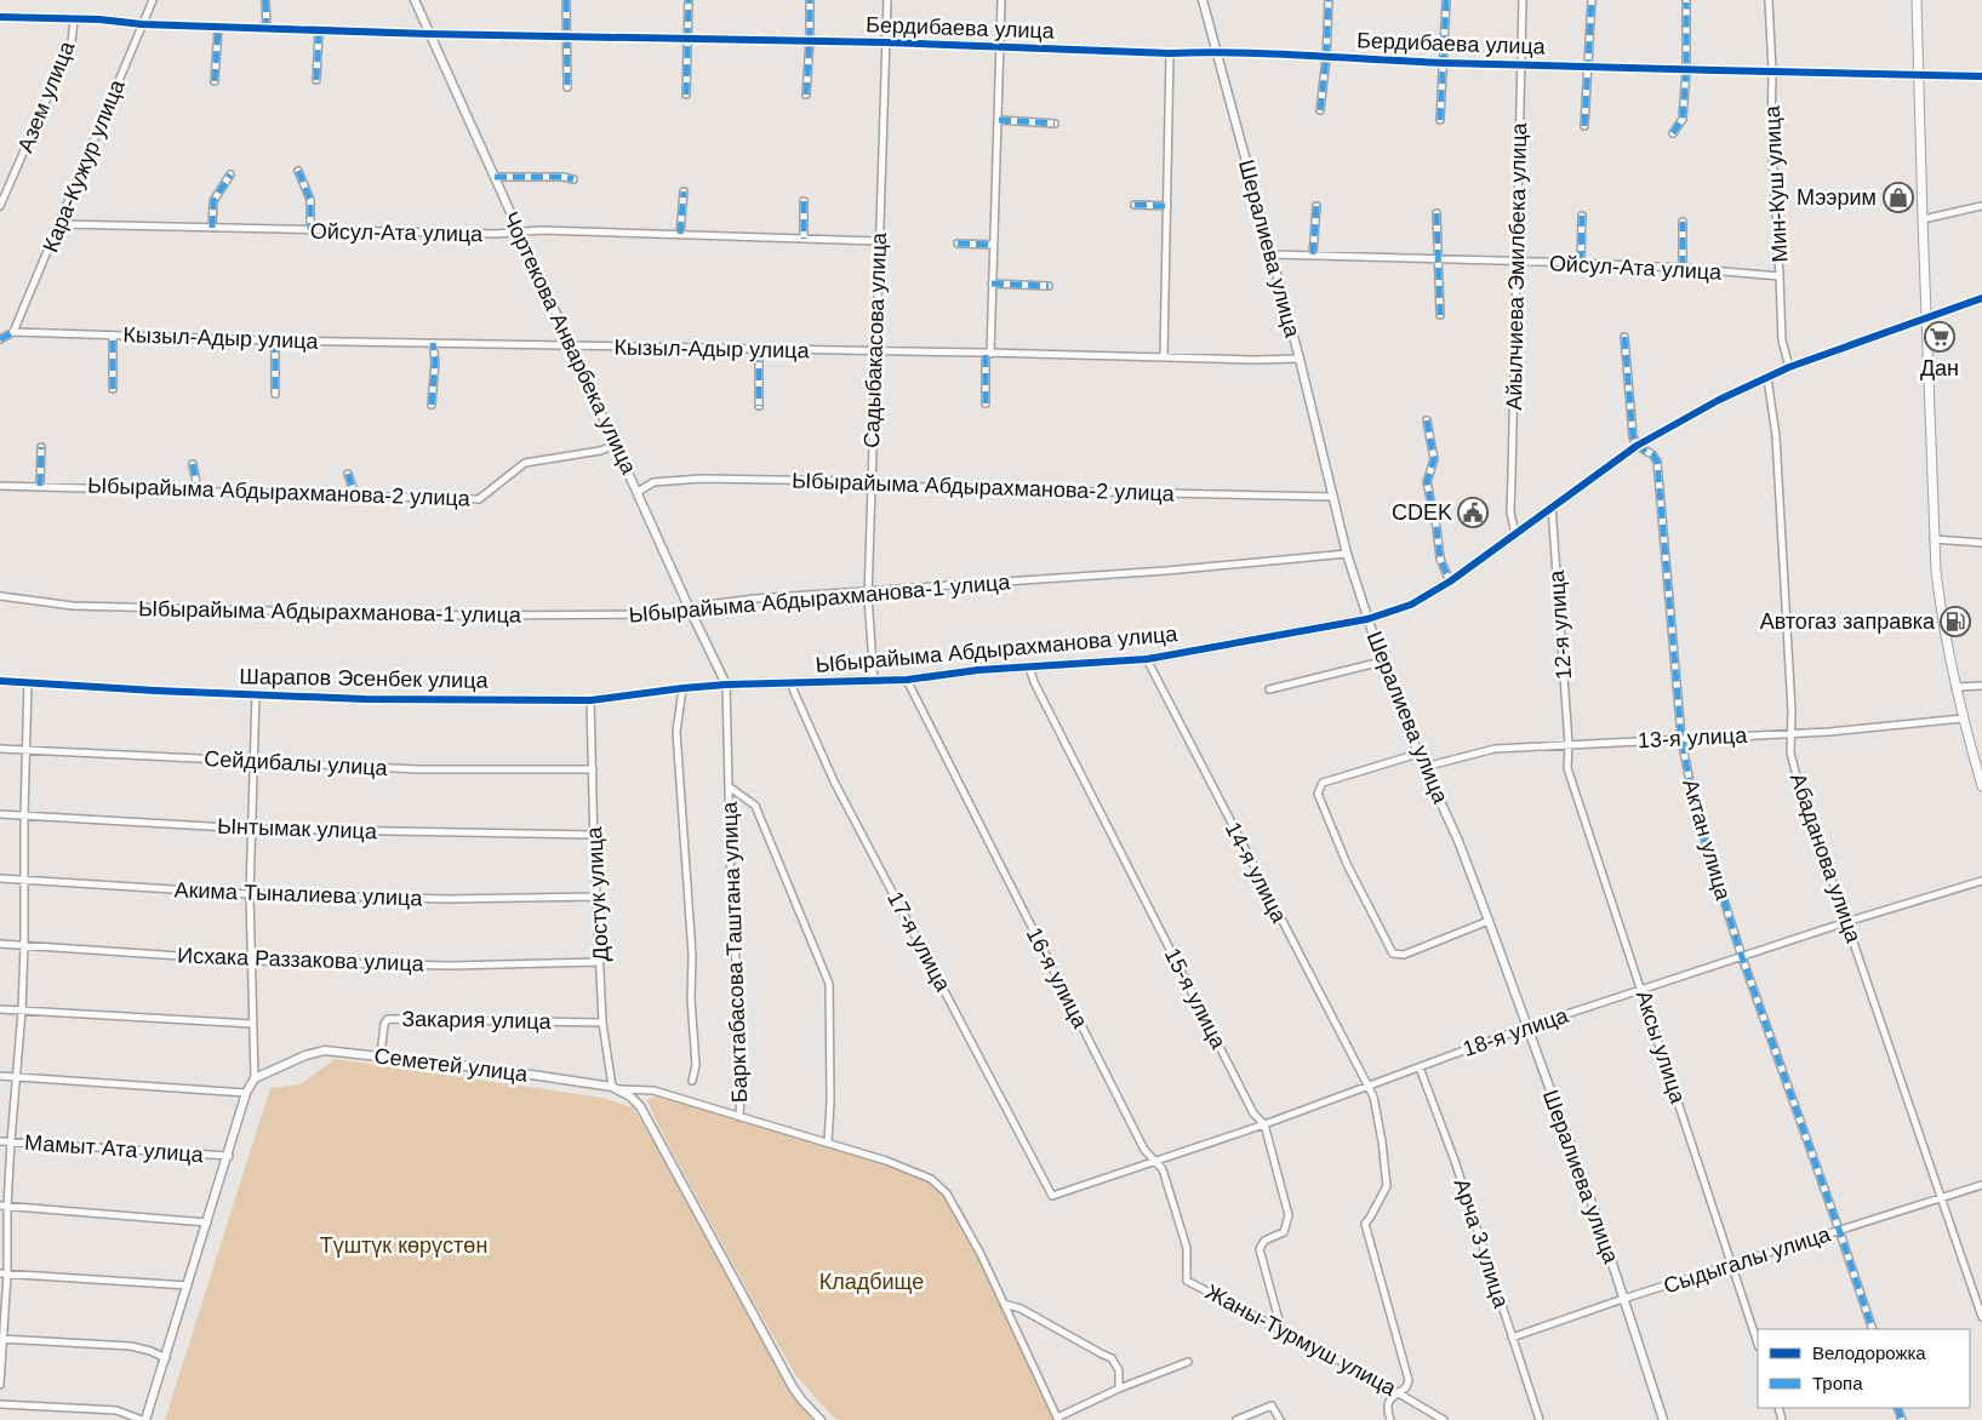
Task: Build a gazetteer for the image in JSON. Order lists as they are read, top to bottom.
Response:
{
  "streets": {
    "street": [
      "Бердибаева улица",
      "Азем улица",
      "Кара-Кужур улица",
      "Мин-Куш улица",
      "Ойсул-Ата улица",
      "Шералиева улица",
      "Айылчиева Эмилбека улица",
      "Кызыл-Адыр улица",
      "Садыбакасова улица",
      "Чортекова Анварбека улица",
      "Ыбырайыма Абдырахманова-2 улица",
      "Ыбырайыма Абдырахманова-1 улица",
      "12-я улица",
      "Ыбырайыма Абдырахманова улица",
      "Шарапов Эсенбек улица",
      "13-я улица",
      "Сейдибалы улица",
      "Ынтымак улица",
      "Актан улица",
      "Абаданова улица",
      "14-я улица",
      "Акима Тыналиева улица",
      "Достук улица",
      "17-я улица",
      "Барктабасова Таштана улица",
      "Исхака Раззакова улица",
      "16-я улица",
      "15-я улица",
      "Закария улица",
      "18-я улица",
      "Аксы улица",
      "Семетей улица",
      "Мамыт Ата улица",
      "Арча 3 улица",
      "Сыдыгалы улица",
      "Жаны-Турмуш улица"
    ]
  },
  "crossings": [
    ["Бердибаева улица", "Азем улица"],
    ["Бердибаева улица", "Кара-Кужур улица"],
    ["Бердибаева улица", "Мин-Куш улица"],
    ["Бердибаева улица", "Шералиева улица"],
    ["Бердибаева улица", "Айылчиева Эмилбека улица"],
    ["Бердибаева улица", "Садыбакасова улица"],
    ["Бердибаева улица", "Чортекова Анварбека улица"],
    ["Кара-Кужур улица", "Ойсул-Ата улица"],
    ["Кара-Кужур улица", "Кызыл-Адыр улица"],
    ["Мин-Куш улица", "Ойсул-Ата улица"],
    ["Мин-Куш улица", "Ыбырайыма Абдырахманова улица"],
    ["Ойсул-Ата улица", "Шералиева улица"],
    ["Ойсул-Ата улица", "Айылчиева Эмилбека улица"],
    ["Ойсул-Ата улица", "Садыбакасова улица"],
    ["Ойсул-Ата улица", "Чортекова Анварбека улица"],
    ["Шералиева улица", "Кызыл-Адыр улица"],
    ["Шералиева улица", "Ыбырайыма Абдырахманова-2 улица"],
    ["Шералиева улица", "Ыбырайыма Абдырахманова-1 улица"],
    ["Шералиева улица", "Ыбырайыма Абдырахманова улица"],
    ["Шералиева улица", "13-я улица"],
    ["Шералиева улица", "18-я улица"],
    ["Шералиева улица", "Сыдыгалы улица"],
    ["Айылчиева Эмилбека улица", "Ыбырайыма Абдырахманова улица"],
    ["Кызыл-Адыр улица", "Садыбакасова улица"],
    ["Кызыл-Адыр улица", "Чортекова Анварбека улица"],
    ["Садыбакасова улица", "Ыбырайыма Абдырахманова-2 улица"],
    ["Садыбакасова улица", "Ыбырайыма Абдырахманова-1 улица"],
    ["Садыбакасова улица", "Ыбырайыма Абдырахманова улица"],
    ["Чортекова Анварбека улица", "Ыбырайыма Абдырахманова-2 улица"],
    ["Чортекова Анварбека улица", "Ыбырайыма Абдырахманова-1 улица"],
    ["Чортекова Анварбека улица", "Ыбырайыма Абдырахманова улица"],
    ["Чортекова Анварбека улица", "Шарапов Эсенбек улица"],
    ["Чортекова Анварбека улица", "Барктабасова Таштана улица"],
    ["12-я улица", "Ыбырайыма Абдырахманова улица"],
    ["12-я улица", "13-я улица"],
    ["12-я улица", "Аксы улица"],
    ["Ыбырайыма Абдырахманова улица", "Шарапов Эсенбек улица"],
    ["Ыбырайыма Абдырахманова улица", "Актан улица"],
    ["Ыбырайыма Абдырахманова улица", "Абаданова улица"],
    ["Ыбырайыма Абдырахманова улица", "14-я улица"],
    ["Ыбырайыма Абдырахманова улица", "17-я улица"],
    ["Ыбырайыма Абдырахманова улица", "Барктабасова Таштана улица"],
    ["Ыбырайыма Абдырахманова улица", "16-я улица"],
    ["Ыбырайыма Абдырахманова улица", "15-я улица"],
    ["Шарапов Эсенбек улица", "Достук улица"],
    ["Шарапов Эсенбек улица", "Барктабасова Таштана улица"],
    ["13-я улица", "Актан улица"],
    ["13-я улица", "Абаданова улица"],
    ["13-я улица", "Аксы улица"],
    ["Сейдибалы улица", "Достук улица"],
    ["Ынтымак улица", "Достук улица"],
    ["Актан улица", "18-я улица"],
    ["Актан улица", "Сыдыгалы улица"],
    ["Абаданова улица", "18-я улица"],
    ["Абаданова улица", "Сыдыгалы улица"],
    ["14-я улица", "18-я улица"],
    ["14-я улица", "Жаны-Турмуш улица"],
    ["Акима Тыналиева улица", "Достук улица"],
    ["Достук улица", "Исхака Раззакова улица"],
    ["Достук улица", "Закария улица"],
    ["Достук улица", "Семетей улица"],
    ["17-я улица", "18-я улица"],
    ["16-я улица", "18-я улица"],
    ["16-я улица", "Жаны-Турмуш улица"],
    ["15-я улица", "18-я улица"],
    ["15-я улица", "Жаны-Турмуш улица"],
    ["Закария улица", "Семетей улица"],
    ["18-я улица", "Аксы улица"],
    ["18-я улица", "Арча 3 улица"],
    ["Аксы улица", "Сыдыгалы улица"],
    ["Арча 3 улица", "Сыдыгалы улица"]
  ],
  "parks": ["Түштүк көрүстөн", "Кладбище"],
  "places": {
    "shop": ["Мээрим"],
    "supermarket": ["Дан"],
    "public building": ["CDEK"],
    "fuel station": ["Автогаз заправка"]
  },
  "legend": ["Велодорожка", "Тропа"]
}
